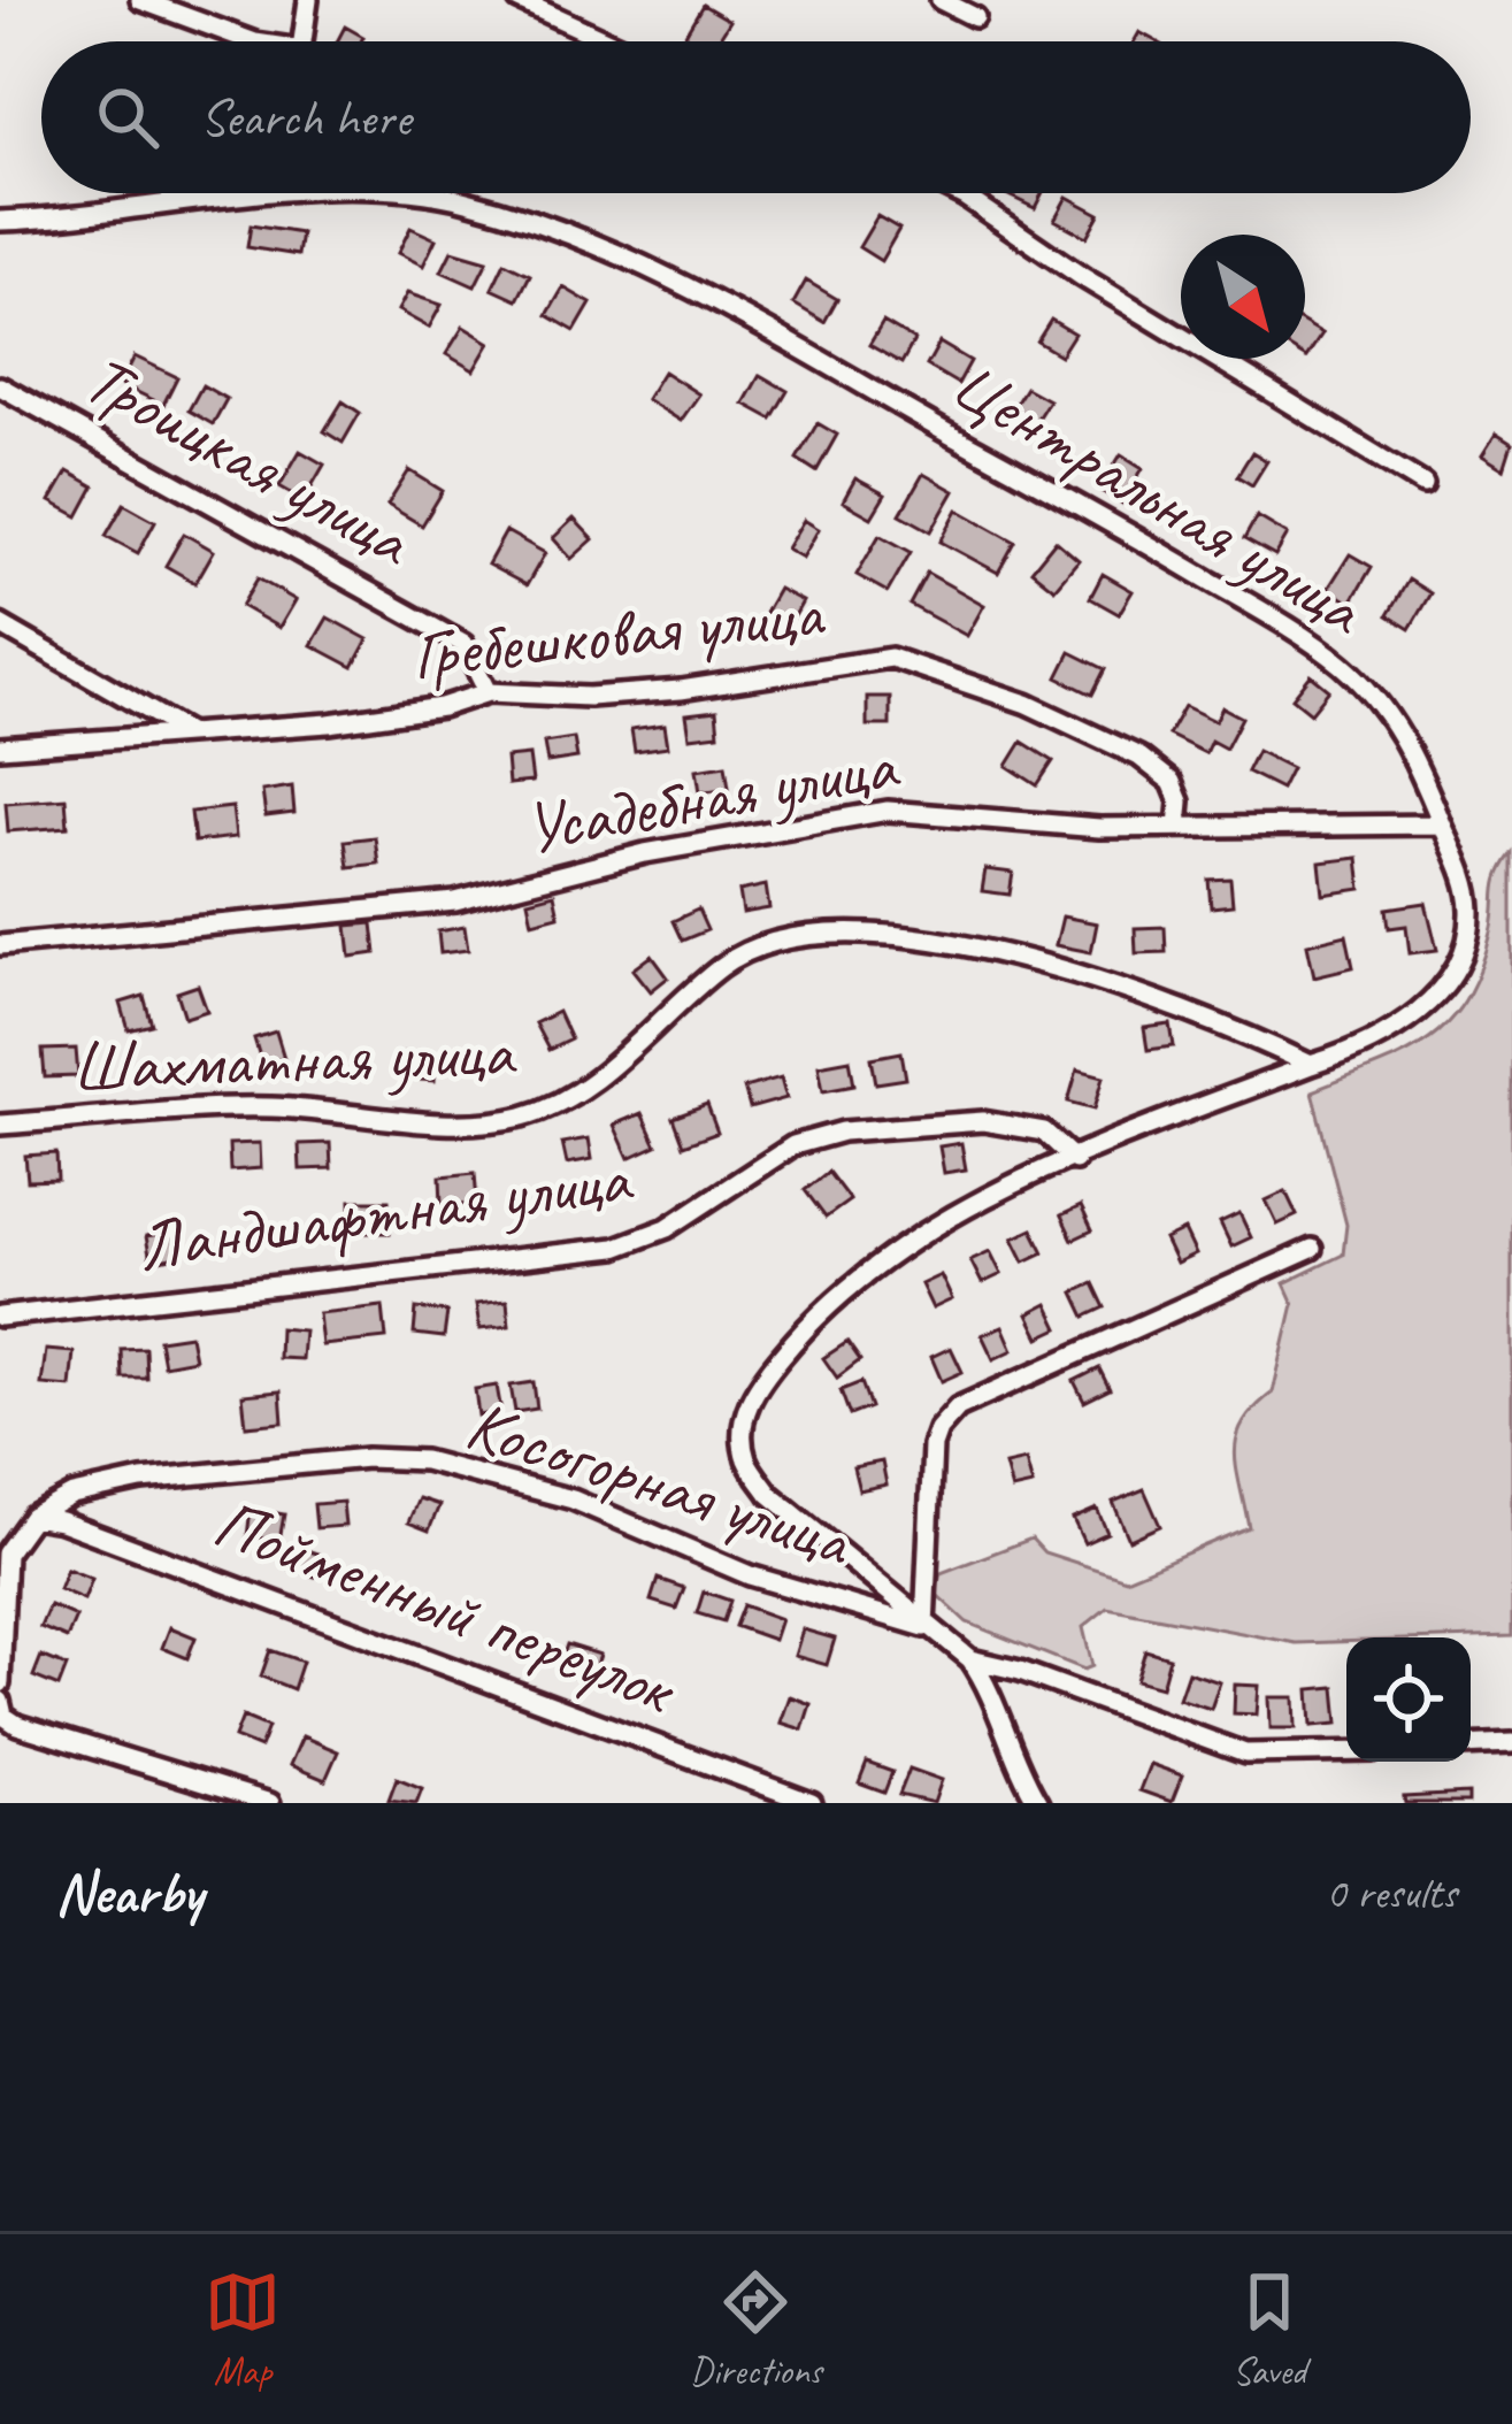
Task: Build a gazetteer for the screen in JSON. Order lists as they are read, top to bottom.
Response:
{
  "streets": {
    "street": [
      "Троицкая улица",
      "Центральная улица",
      "Гребешковая улица",
      "Усадебная улица",
      "Шахматная улица",
      "Ландшафтная улица",
      "Косогорная улица",
      "Пойменный переулок"
    ]
  },
  "crossings": [
    ["Троицкая улица", "Гребешковая улица"],
    ["Центральная улица", "Усадебная улица"],
    ["Центральная улица", "Шахматная улица"],
    ["Центральная улица", "Ландшафтная улица"],
    ["Центральная улица", "Косогорная улица"],
    ["Гребешковая улица", "Усадебная улица"],
    ["Косогорная улица", "Пойменный переулок"]
  ],
  "north": "bottom right",
  "page": {
    "search": "Search here",
    "heading": ["Nearby", "0 results"],
    "nav": ["Map", "Directions", "Saved"]
  }
}
